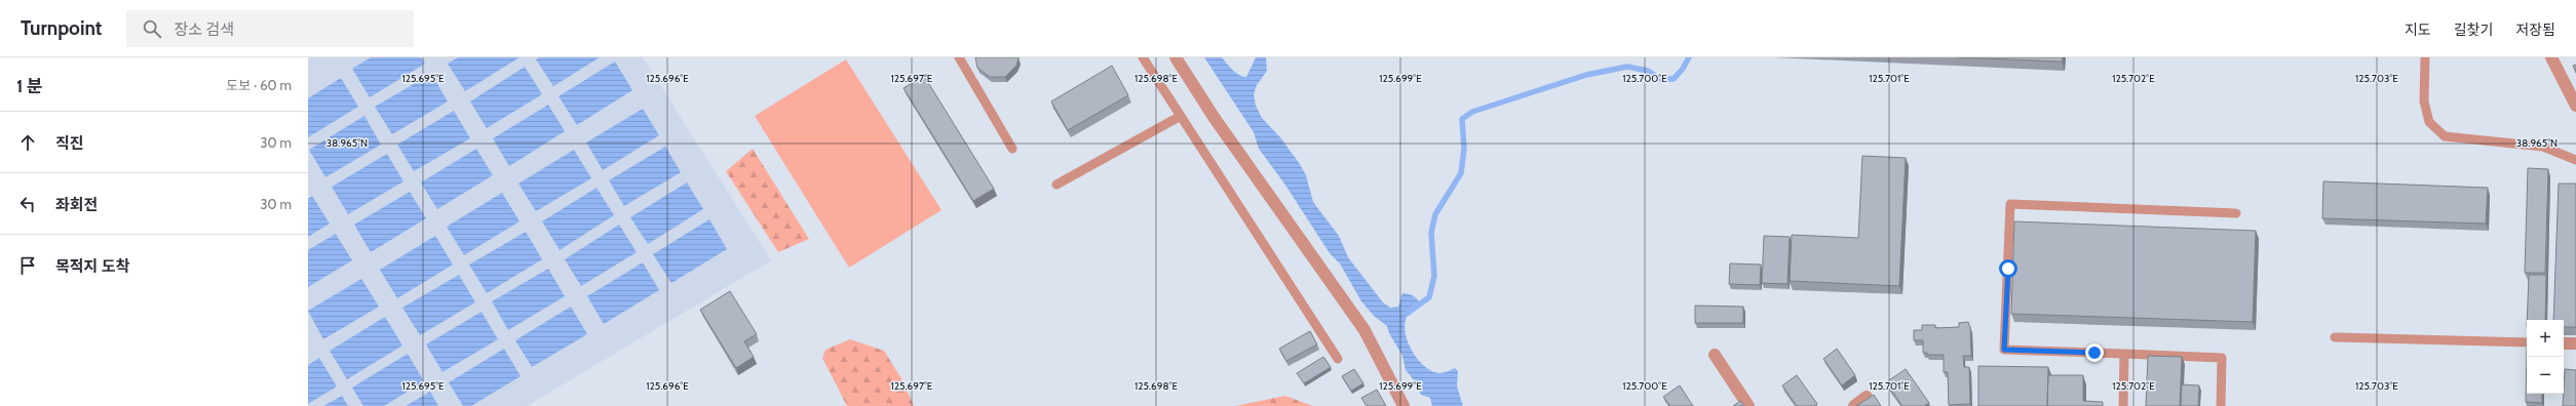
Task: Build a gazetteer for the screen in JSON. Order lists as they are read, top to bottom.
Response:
{
  "page": {
    "header": "Turnpoint",
    "search": "장소 검색",
    "nav": ["지도", "길찾기", "저장됨"],
    "heading": ["1 분", "도보 · 60 m"],
    "list": [
      ["직진", "30 m"],
      ["좌회전", "30 m"],
      "목적지 도착"
    ],
    "map_buttons": ["+", "−"]
  },
  "coordinates": [
    "125.695°E",
    "125.696°E",
    "125.697°E",
    "125.698°E",
    "125.699°E",
    "125.700°E",
    "125.701°E",
    "125.702°E",
    "125.703°E",
    "38.965°N"
  ]
}
